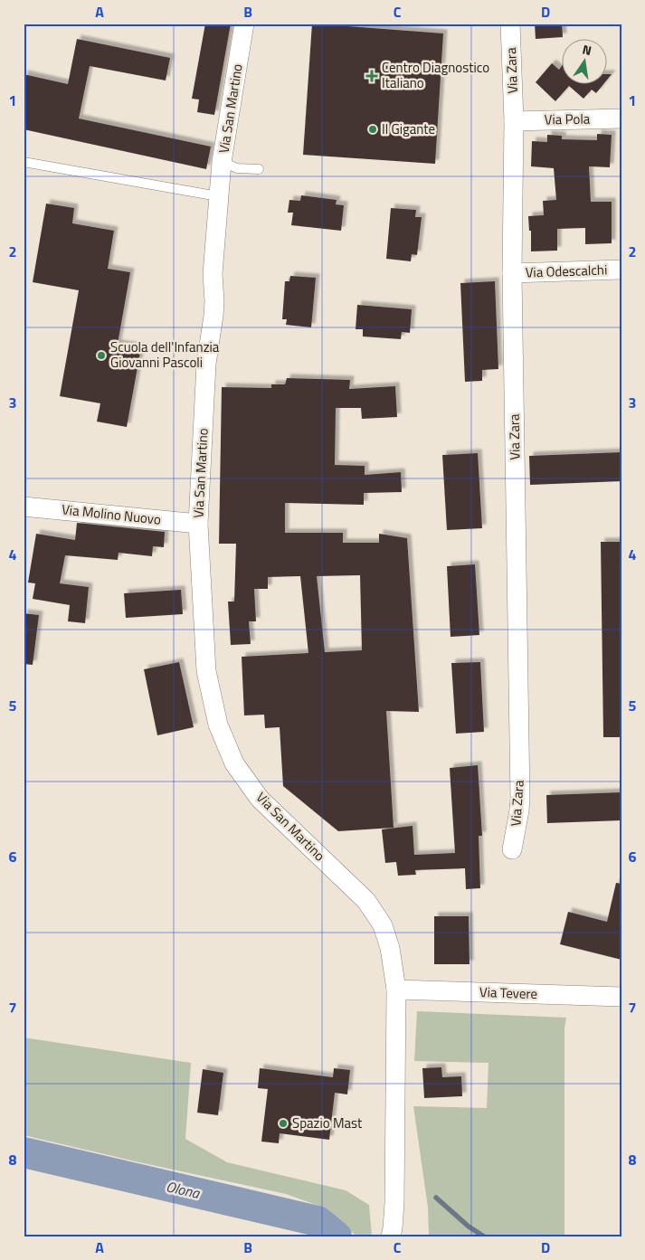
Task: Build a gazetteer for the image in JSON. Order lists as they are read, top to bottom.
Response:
{
  "streets": {
    "street": [
      "Via Zara",
      "Via San Martino",
      "Via Pola",
      "Via Odescalchi",
      "Via Molino Nuovo",
      "Via Tevere"
    ]
  },
  "crossings": [
    ["Via Zara", "Via Pola"],
    ["Via Zara", "Via Odescalchi"],
    ["Via San Martino", "Via Molino Nuovo"],
    ["Via San Martino", "Via Tevere"]
  ],
  "water": ["Olona"],
  "places": {
    "health": ["Centro Diagnostico Italiano"],
    "other": ["Il Gigante", "Scuola dell'Infanzia Giovanni Pascoli", "Spazio Mast"]
  },
  "north": "top",
  "grid": {
    "columns": [
      "A",
      "B",
      "C",
      "D"
    ],
    "rows": [
      "1",
      "2",
      "3",
      "4",
      "5",
      "6",
      "7",
      "8"
    ]
  }
}
